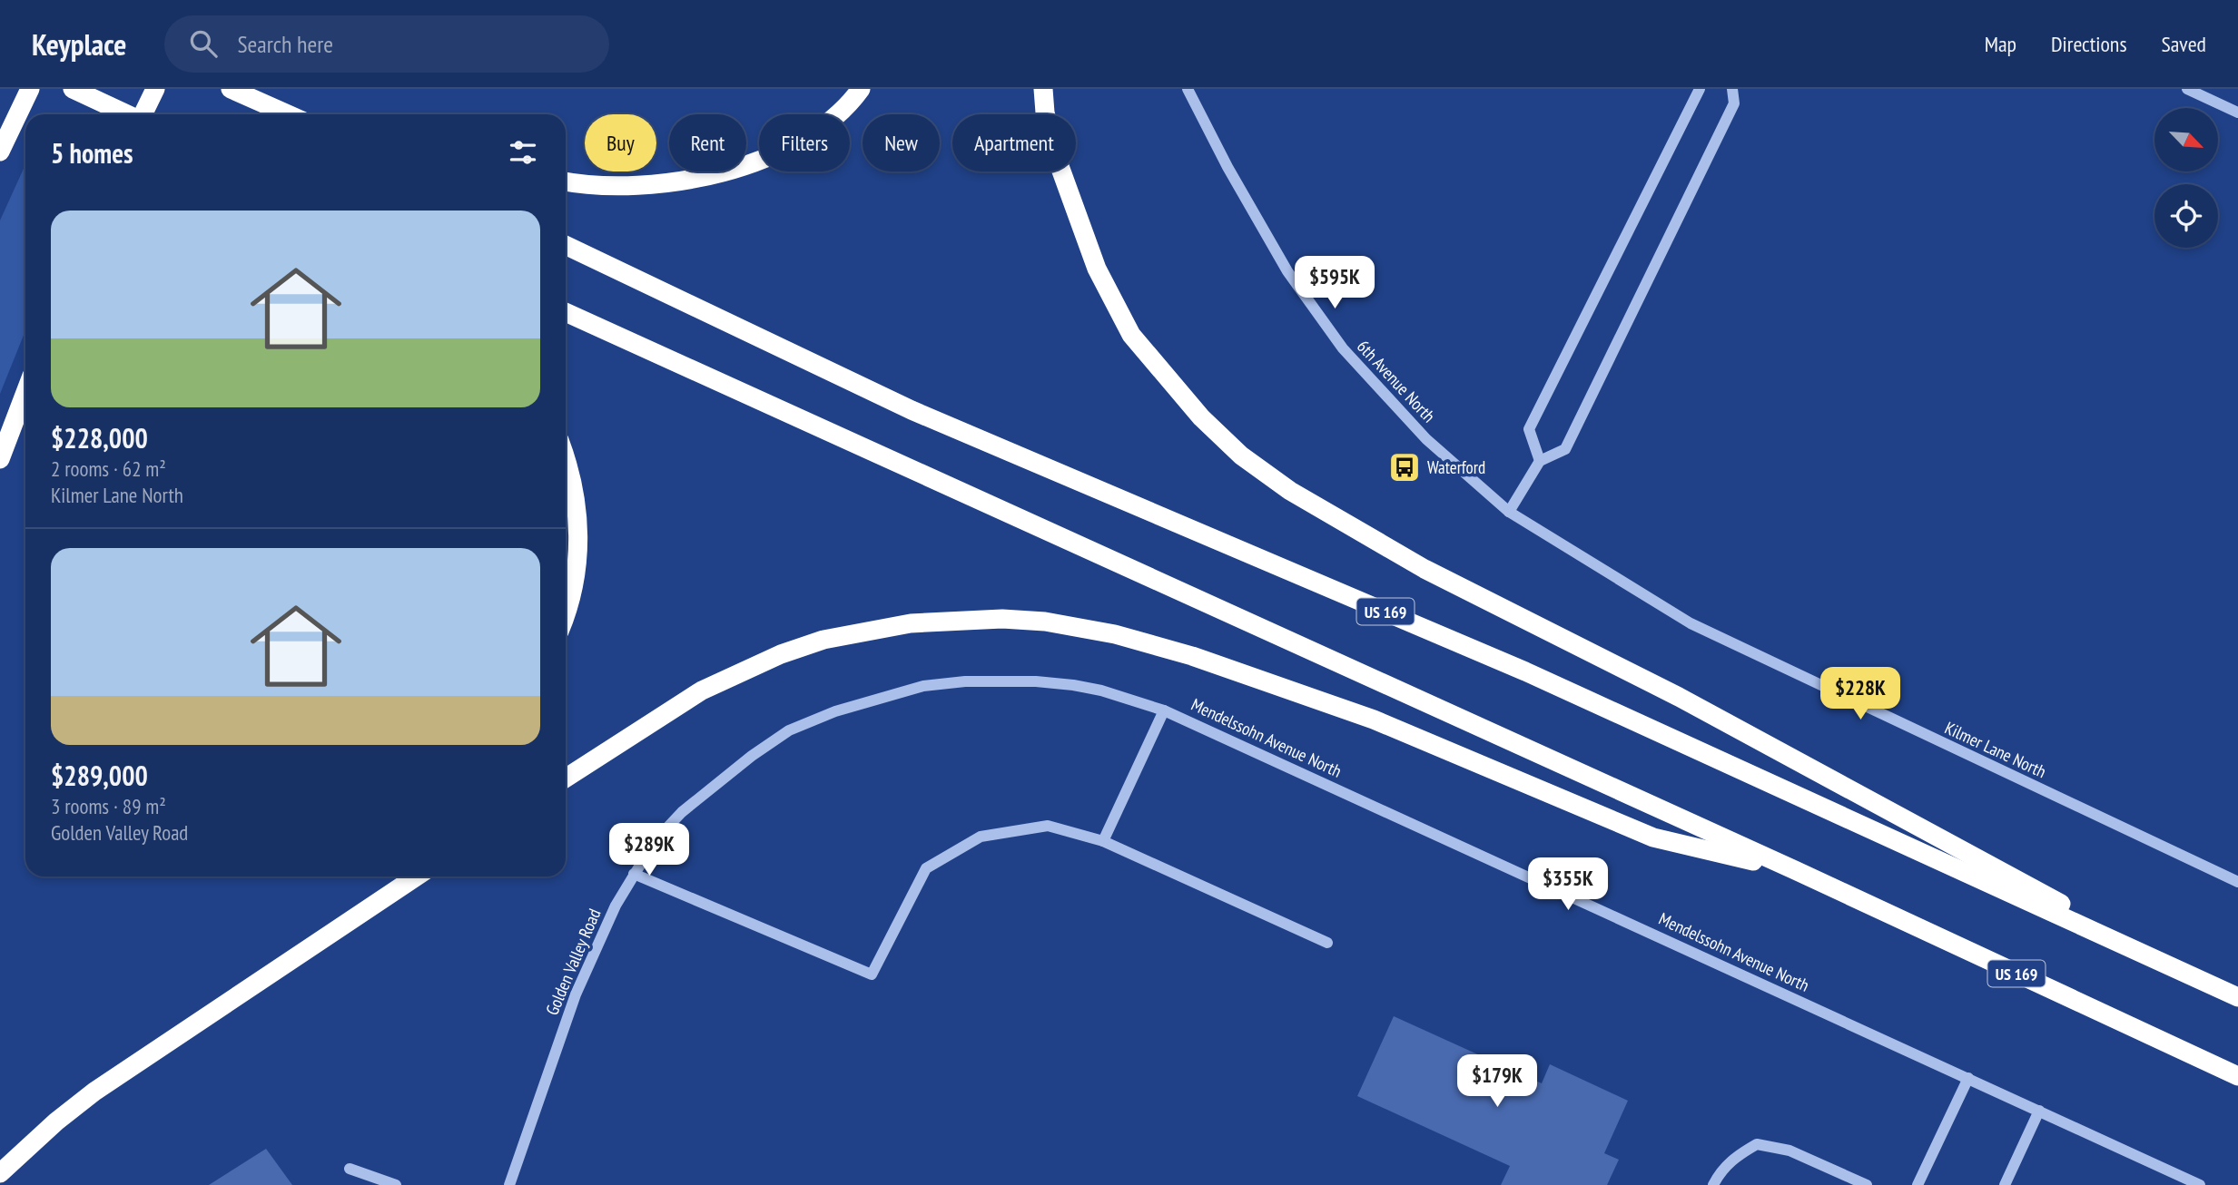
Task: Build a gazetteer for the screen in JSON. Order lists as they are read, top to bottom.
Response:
{
  "streets": {
    "highway": ["US 169"],
    "street": [
      "6th Avenue North",
      "Mendelssohn Avenue North",
      "Kilmer Lane North",
      "Golden Valley Road"
    ]
  },
  "crossings": [
    ["6th Avenue North", "Kilmer Lane North"],
    ["Mendelssohn Avenue North", "Golden Valley Road"]
  ],
  "places": {
    "bus stop": ["Waterford"]
  },
  "north": "bottom right",
  "page": {
    "header": "Keyplace",
    "search": "Search here",
    "nav": ["Map", "Directions", "Saved"],
    "chip": [
      "Buy",
      "Rent",
      "Filters",
      "New",
      "Apartment"
    ],
    "heading": "5 homes",
    "list": [
      {
        "name": "$228,000",
        "note": "2 rooms · 62 m² · Kilmer Lane North"
      },
      {
        "name": "$289,000",
        "note": "3 rooms · 89 m² · Golden Valley Road"
      }
    ],
    "price": [
      "$595K",
      "$228K",
      "$289K",
      "$355K",
      "$179K"
    ]
  }
}
